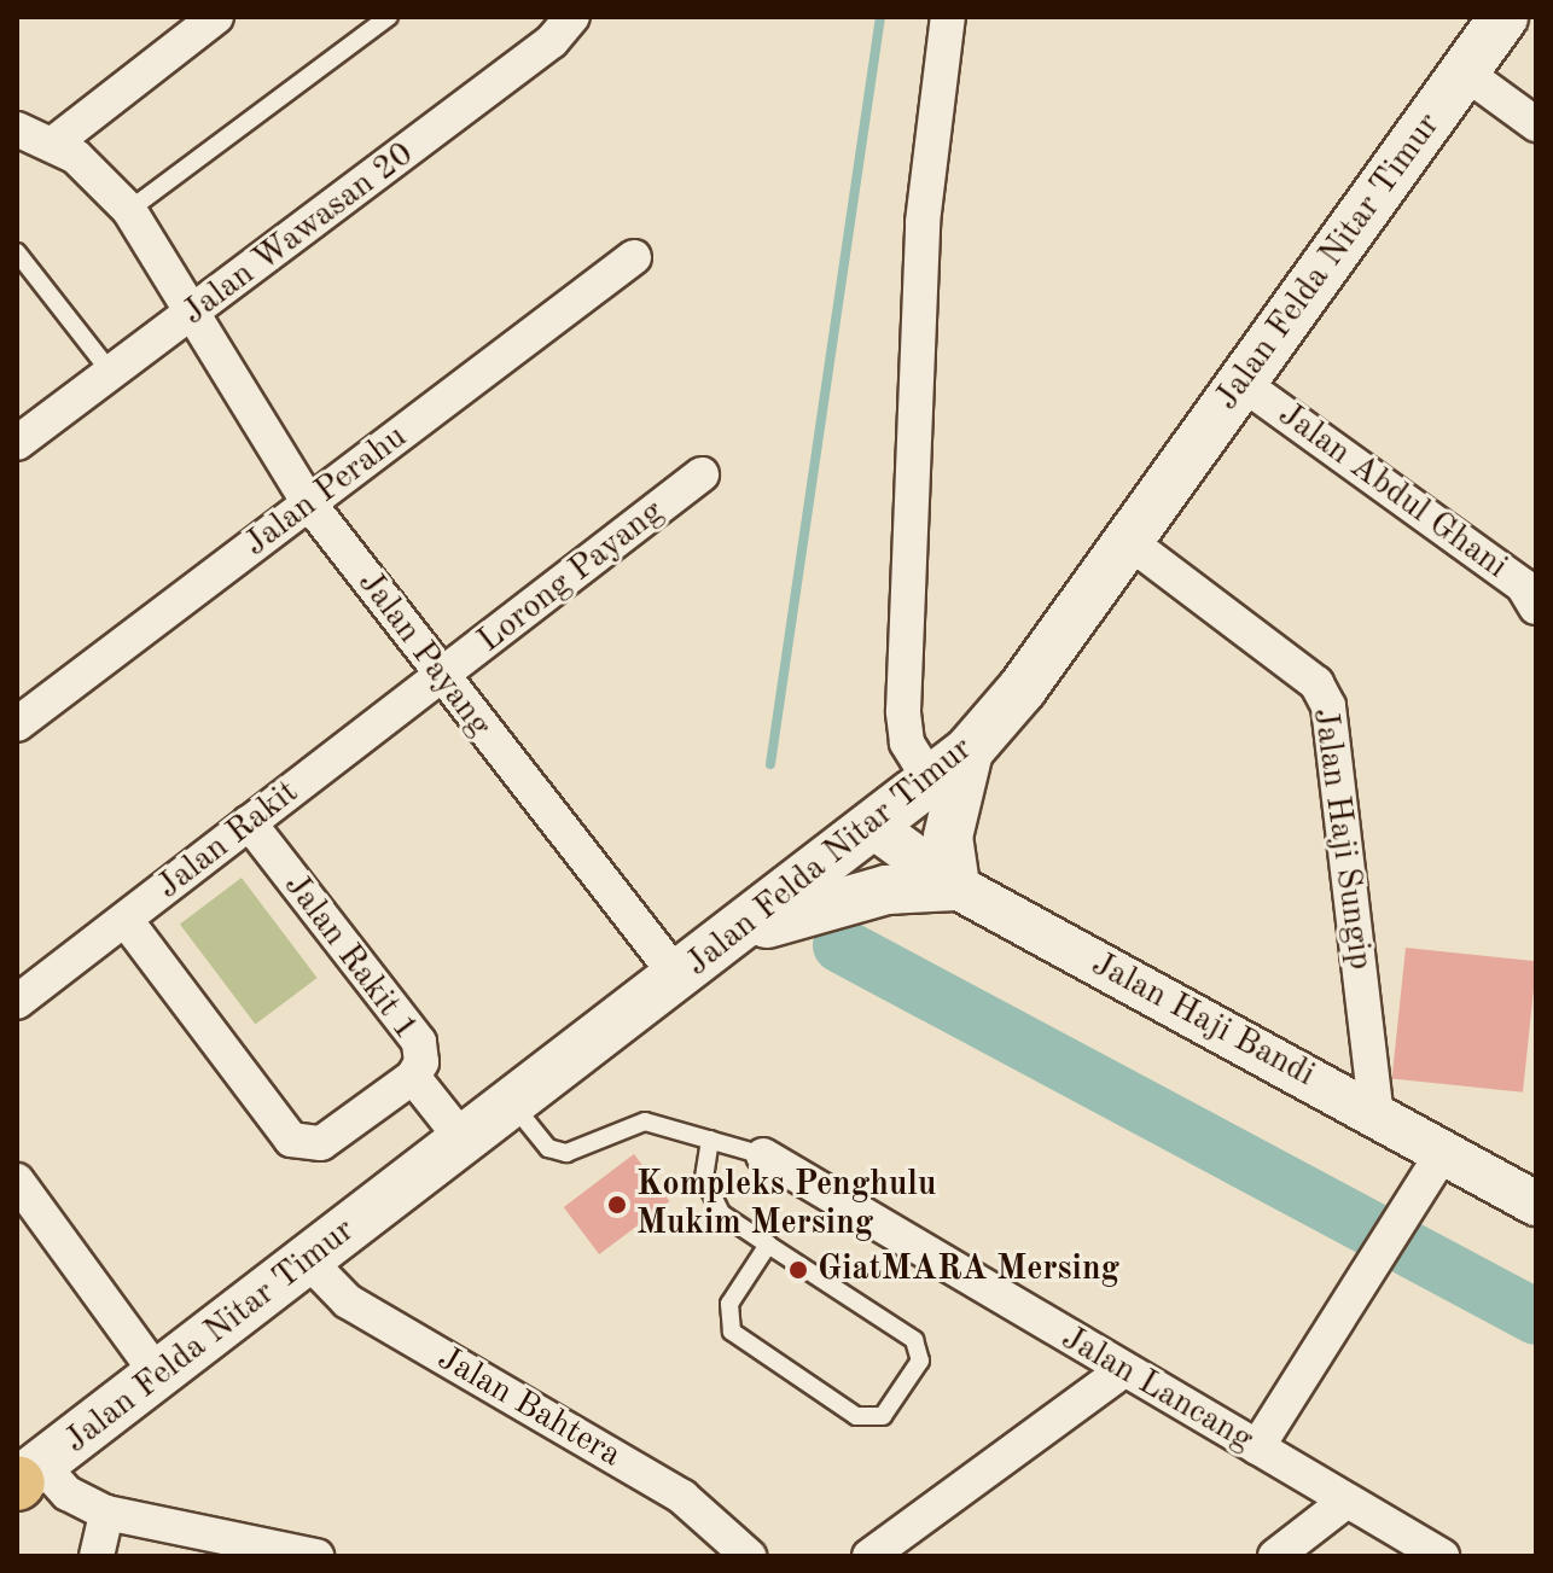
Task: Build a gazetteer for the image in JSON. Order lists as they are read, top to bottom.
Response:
{
  "streets": {
    "main road": ["Jalan Felda Nitar Timur"],
    "street": [
      "Jalan Wawasan 20",
      "Jalan Perahu",
      "Jalan Abdul Ghani",
      "Lorong Payang",
      "Jalan Payang",
      "Jalan Haji Sungip",
      "Jalan Rakit",
      "Jalan Rakit 1",
      "Jalan Haji Bandi",
      "Jalan Lancang",
      "Jalan Bahtera"
    ]
  },
  "crossings": [
    ["Jalan Wawasan 20", "Jalan Payang"],
    ["Jalan Felda Nitar Timur", "Jalan Abdul Ghani"],
    ["Jalan Felda Nitar Timur", "Jalan Payang"],
    ["Jalan Felda Nitar Timur", "Jalan Haji Sungip"],
    ["Jalan Felda Nitar Timur", "Jalan Rakit 1"],
    ["Jalan Felda Nitar Timur", "Jalan Haji Bandi"],
    ["Jalan Felda Nitar Timur", "Jalan Bahtera"],
    ["Jalan Perahu", "Jalan Payang"],
    ["Lorong Payang", "Jalan Payang"],
    ["Lorong Payang", "Jalan Rakit"],
    ["Jalan Payang", "Jalan Rakit"],
    ["Jalan Haji Sungip", "Jalan Haji Bandi"],
    ["Jalan Rakit", "Jalan Rakit 1"]
  ],
  "places": ["Kompleks Penghulu Mukim Mersing", "GiatMARA Mersing"]
}
